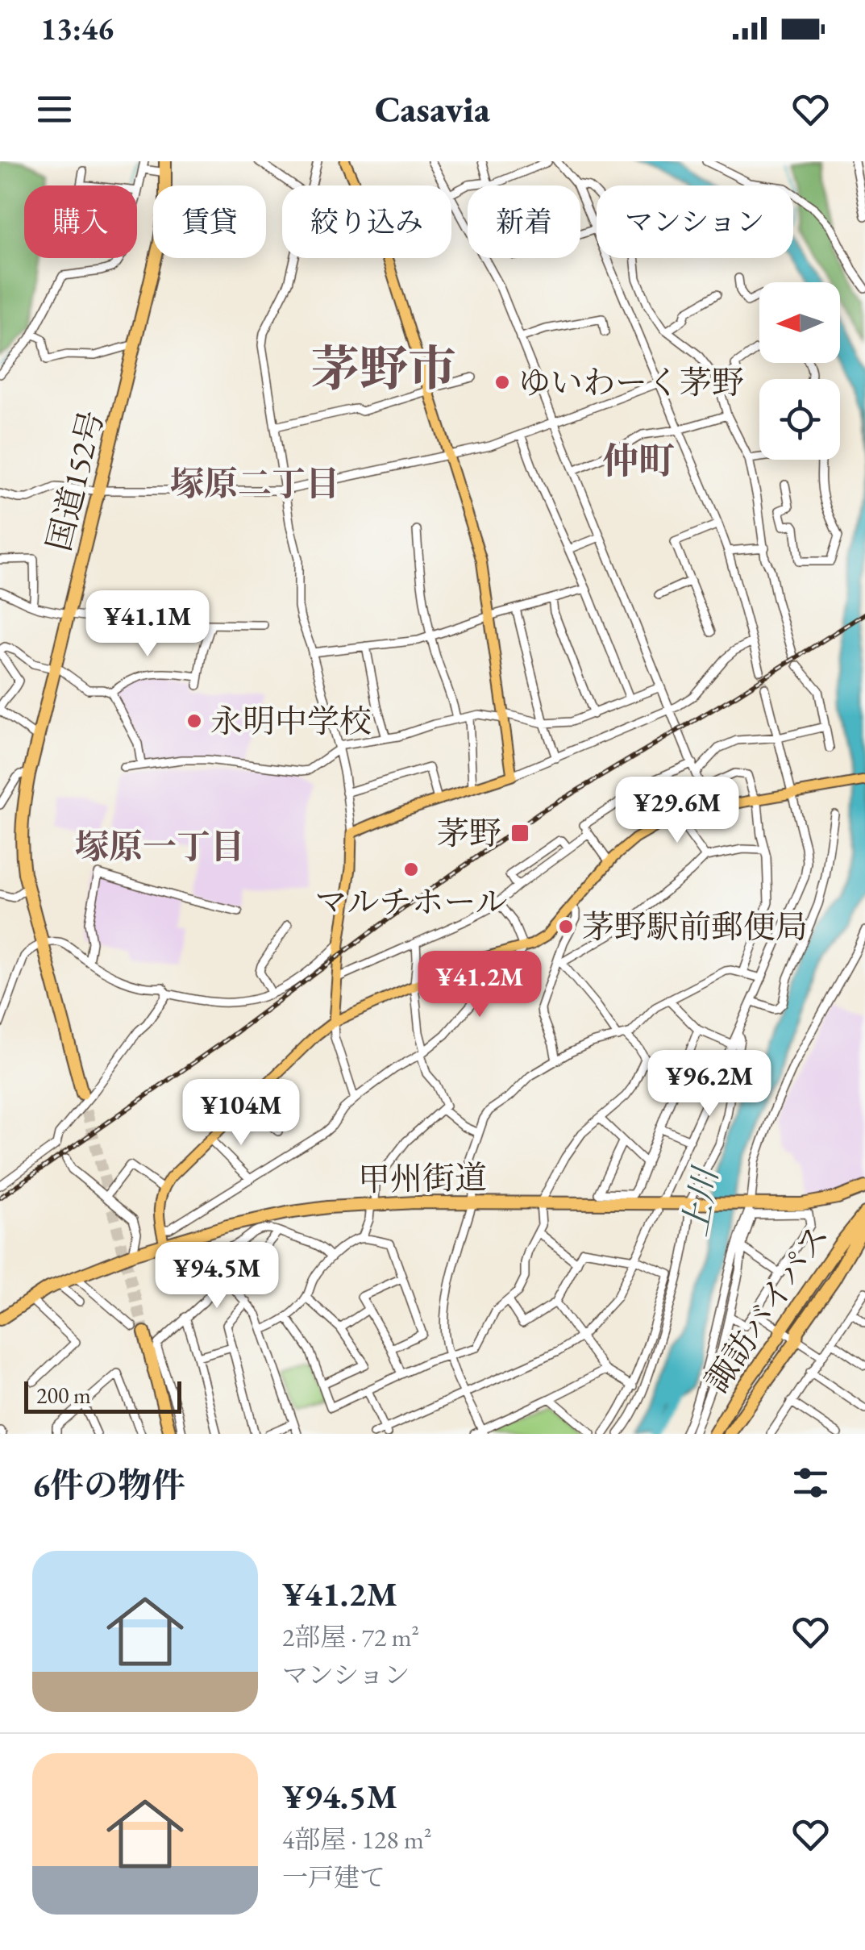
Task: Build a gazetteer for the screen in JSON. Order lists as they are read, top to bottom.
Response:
{
  "streets": {
    "highway": ["国道152号", "甲州街道", "諏訪バイパス"]
  },
  "districts": [
    "茅野市",
    "仲町",
    "塚原二丁目",
    "塚原一丁目"
  ],
  "water": ["上川"],
  "places": {
    "other": [
      "ゆいわーく茅野",
      "永明中学校",
      "マルチホール",
      "茅野駅前郵便局"
    ],
    "transit": ["茅野"]
  },
  "scale_bar": "200 m",
  "north": "left",
  "page": {
    "status": "13:46",
    "header": "Casavia",
    "chip": [
      "購入",
      "賃貸",
      "絞り込み",
      "新着",
      "マンション"
    ],
    "price": [
      "¥41.1M",
      "¥29.6M",
      "¥41.2M",
      "¥96.2M",
      "¥104M",
      "¥94.5M"
    ],
    "scale": "200 m",
    "heading": "6件の物件",
    "list": [
      {
        "name": "¥41.2M",
        "note": "2部屋 · 72 m² · マンション"
      },
      {
        "name": "¥94.5M",
        "note": "4部屋 · 128 m² · 一戸建て"
      }
    ]
  }
}
